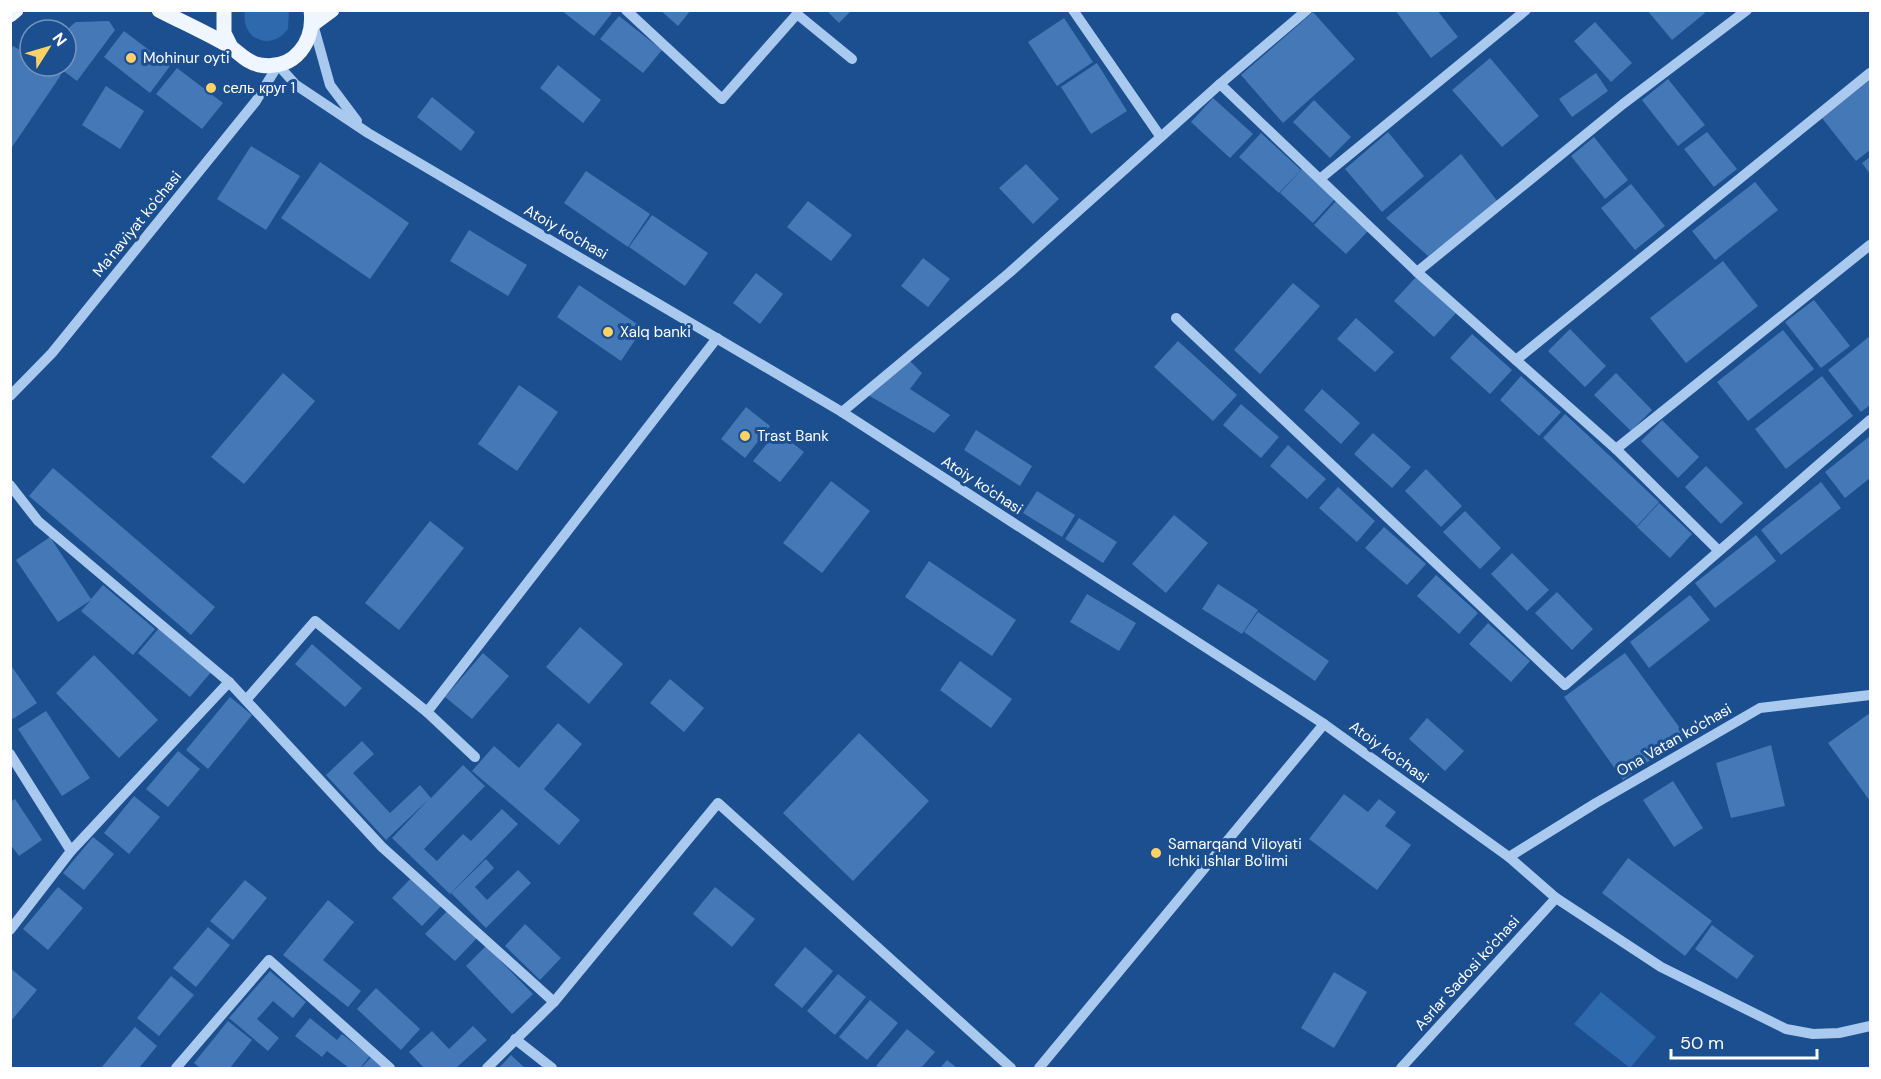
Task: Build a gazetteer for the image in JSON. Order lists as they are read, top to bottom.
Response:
{
  "streets": {
    "street": [
      "Ma'naviyat ko'chasi",
      "Atoiy ko'chasi",
      "Ona Vatan ko'chasi",
      "Asrlar Sadosi ko'chasi"
    ]
  },
  "crossings": [
    ["Ma'naviyat ko'chasi", "Atoiy ko'chasi"],
    ["Atoiy ko'chasi", "Ona Vatan ko'chasi"],
    ["Atoiy ko'chasi", "Asrlar Sadosi ko'chasi"]
  ],
  "places": [
    "Mohinur oyti",
    "сель круг 1",
    "Xalq banki",
    "Trast Bank",
    "Samarqand Viloyati Ichki Ishlar Bo'limi"
  ],
  "scale_bar": "50 m",
  "north": "top right"
}
